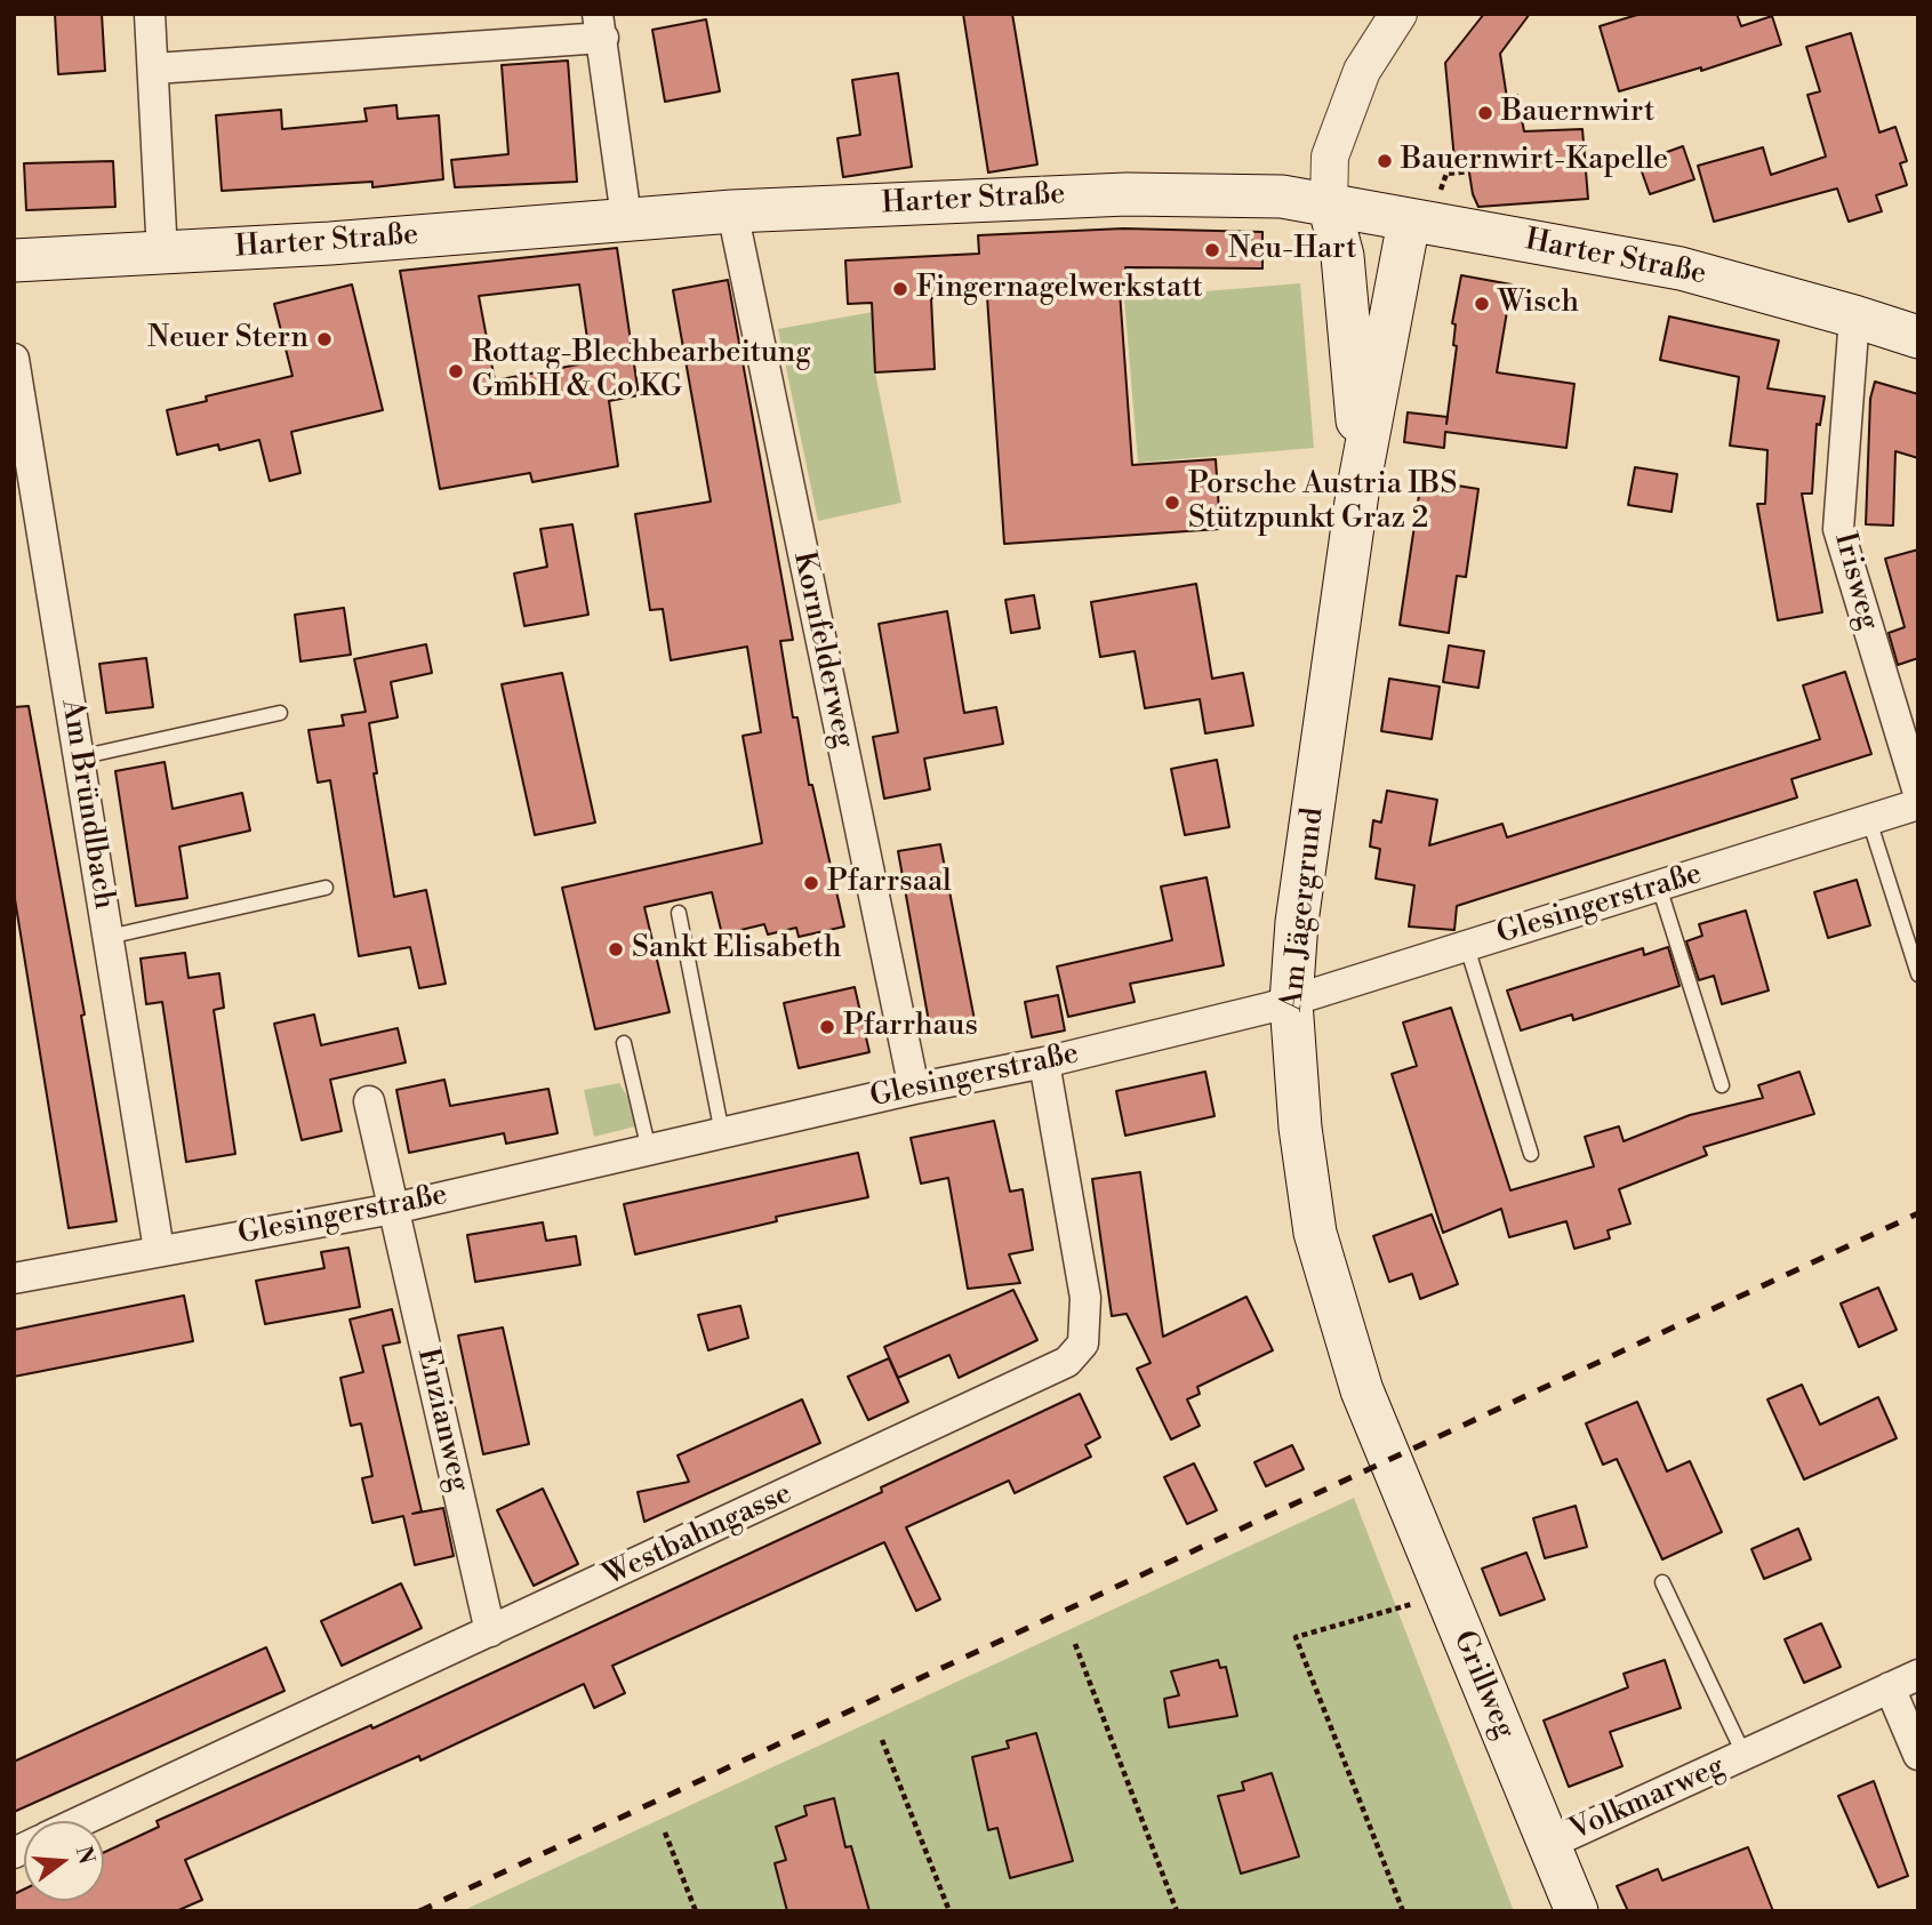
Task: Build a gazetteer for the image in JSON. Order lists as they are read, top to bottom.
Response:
{
  "streets": {
    "main road": ["Harter Straße", "Am Jägergrund", "Grillweg"],
    "street": [
      "Irisweg",
      "Kornfelderweg",
      "Am Bründlbach",
      "Glesingerstraße",
      "Enzianweg",
      "Westbahngasse",
      "Volkmarweg"
    ]
  },
  "crossings": [
    ["Harter Straße", "Irisweg"],
    ["Harter Straße", "Kornfelderweg"],
    ["Harter Straße", "Am Jägergrund"],
    ["Kornfelderweg", "Glesingerstraße"],
    ["Am Bründlbach", "Glesingerstraße"],
    ["Glesingerstraße", "Am Jägergrund"],
    ["Glesingerstraße", "Enzianweg"],
    ["Glesingerstraße", "Westbahngasse"],
    ["Am Jägergrund", "Grillweg"],
    ["Enzianweg", "Westbahngasse"],
    ["Grillweg", "Volkmarweg"]
  ],
  "places": [
    "Bauernwirt",
    "Bauernwirt-Kapelle",
    "Neu-Hart",
    "Fingernagelwerkstatt",
    "Wisch",
    "Neuer Stern",
    "Rottag-Blechbearbeitung GmbH & Co KG",
    "Porsche Austria IBS Stützpunkt Graz 2",
    "Pfarrsaal",
    "Sankt Elisabeth",
    "Pfarrhaus"
  ],
  "north": "right"
}
